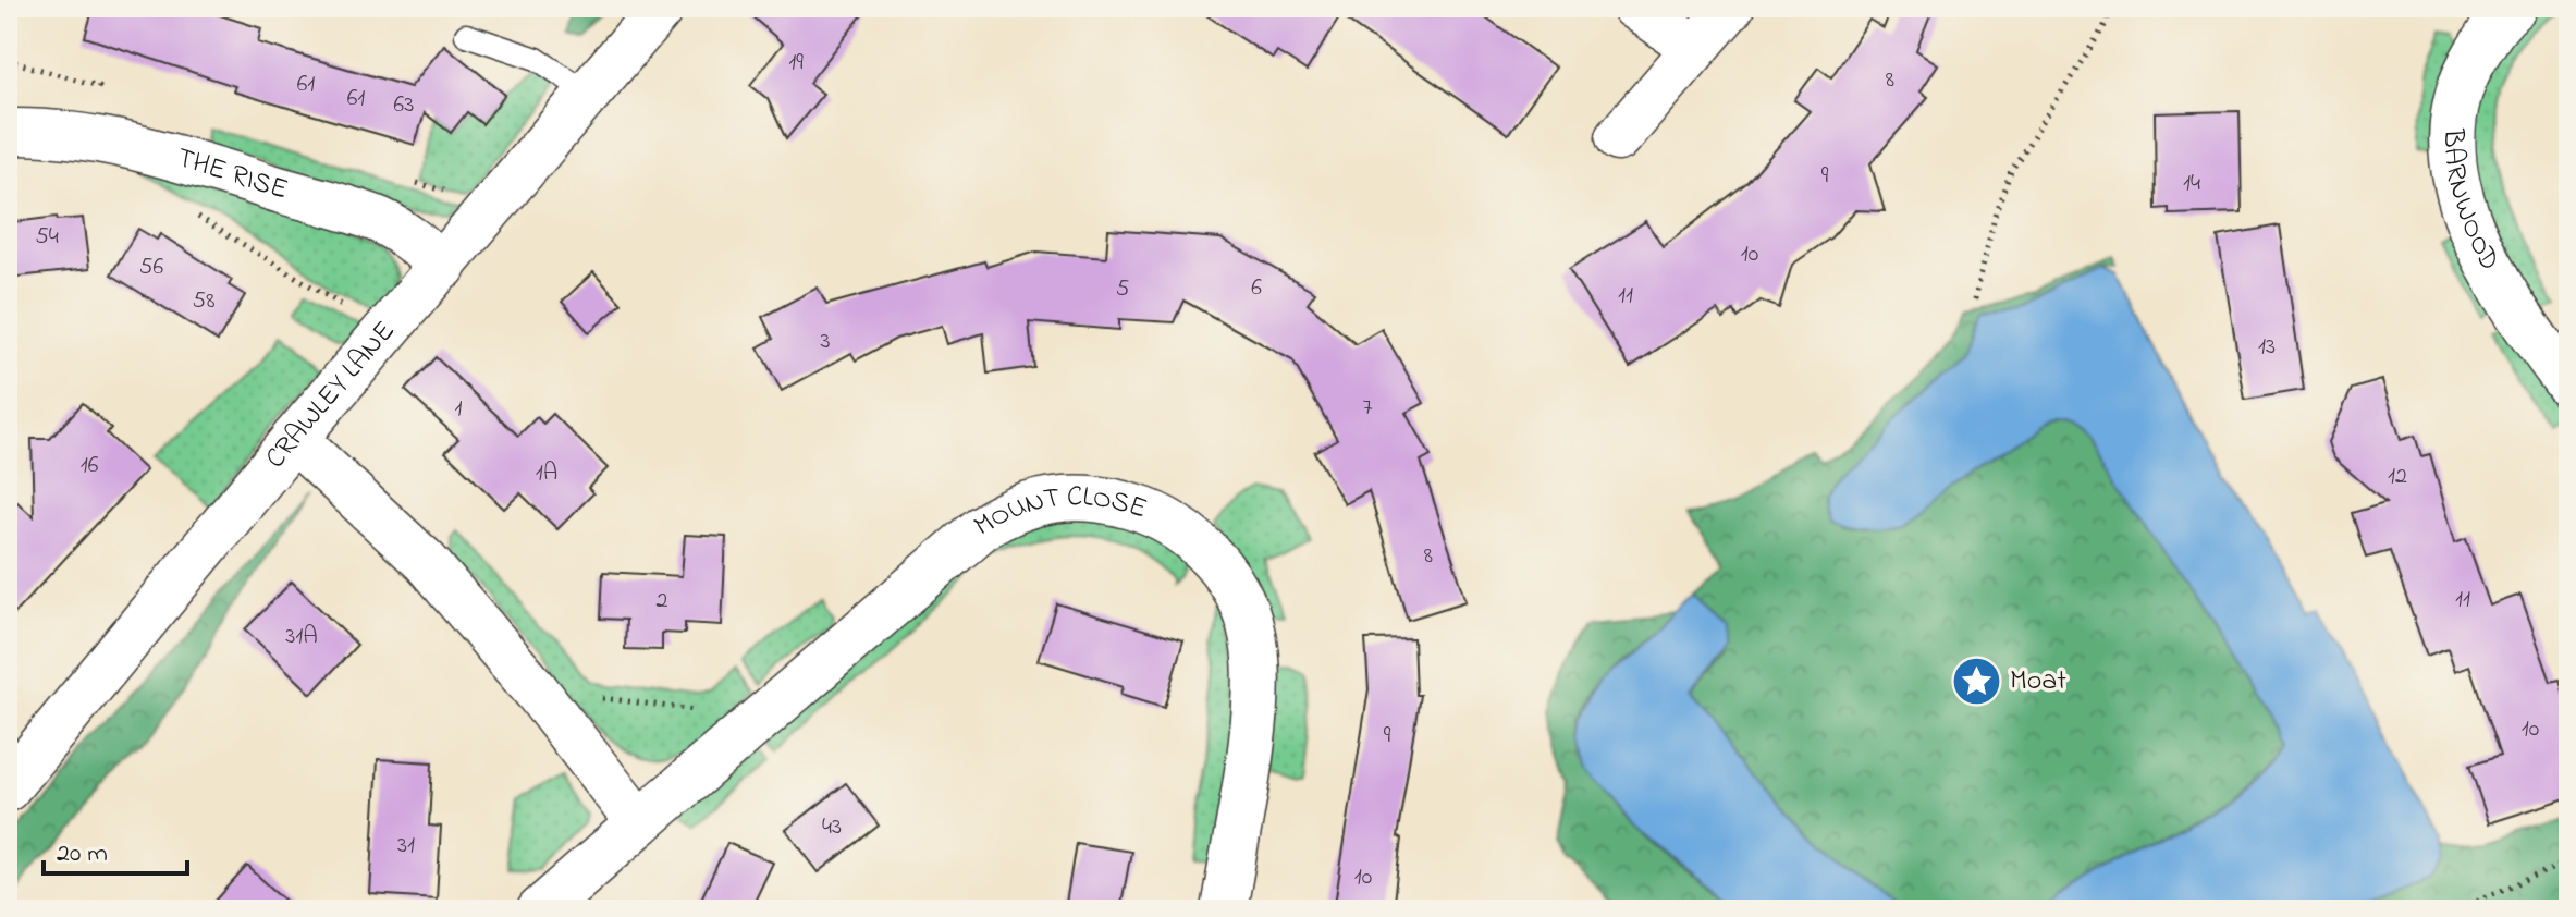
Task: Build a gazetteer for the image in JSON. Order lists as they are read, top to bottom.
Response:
{
  "streets": {
    "street": [
      "THE RISE",
      "BARNWOOD",
      "CRAWLEY LANE",
      "MOUNT CLOSE"
    ]
  },
  "crossings": [
    ["THE RISE", "CRAWLEY LANE"]
  ],
  "places": {
    "place": ["Moat"]
  },
  "house_numbers": [
    "19",
    "8",
    "61",
    "61",
    "63",
    "9",
    "14",
    "54",
    "10",
    "56",
    "6",
    "5",
    "11",
    "58",
    "3",
    "13",
    "7",
    "1",
    "16",
    "1A",
    "12",
    "8",
    "11",
    "2",
    "31A",
    "10",
    "9",
    "43",
    "31",
    "10"
  ],
  "scale_bar": "20 m"
}
